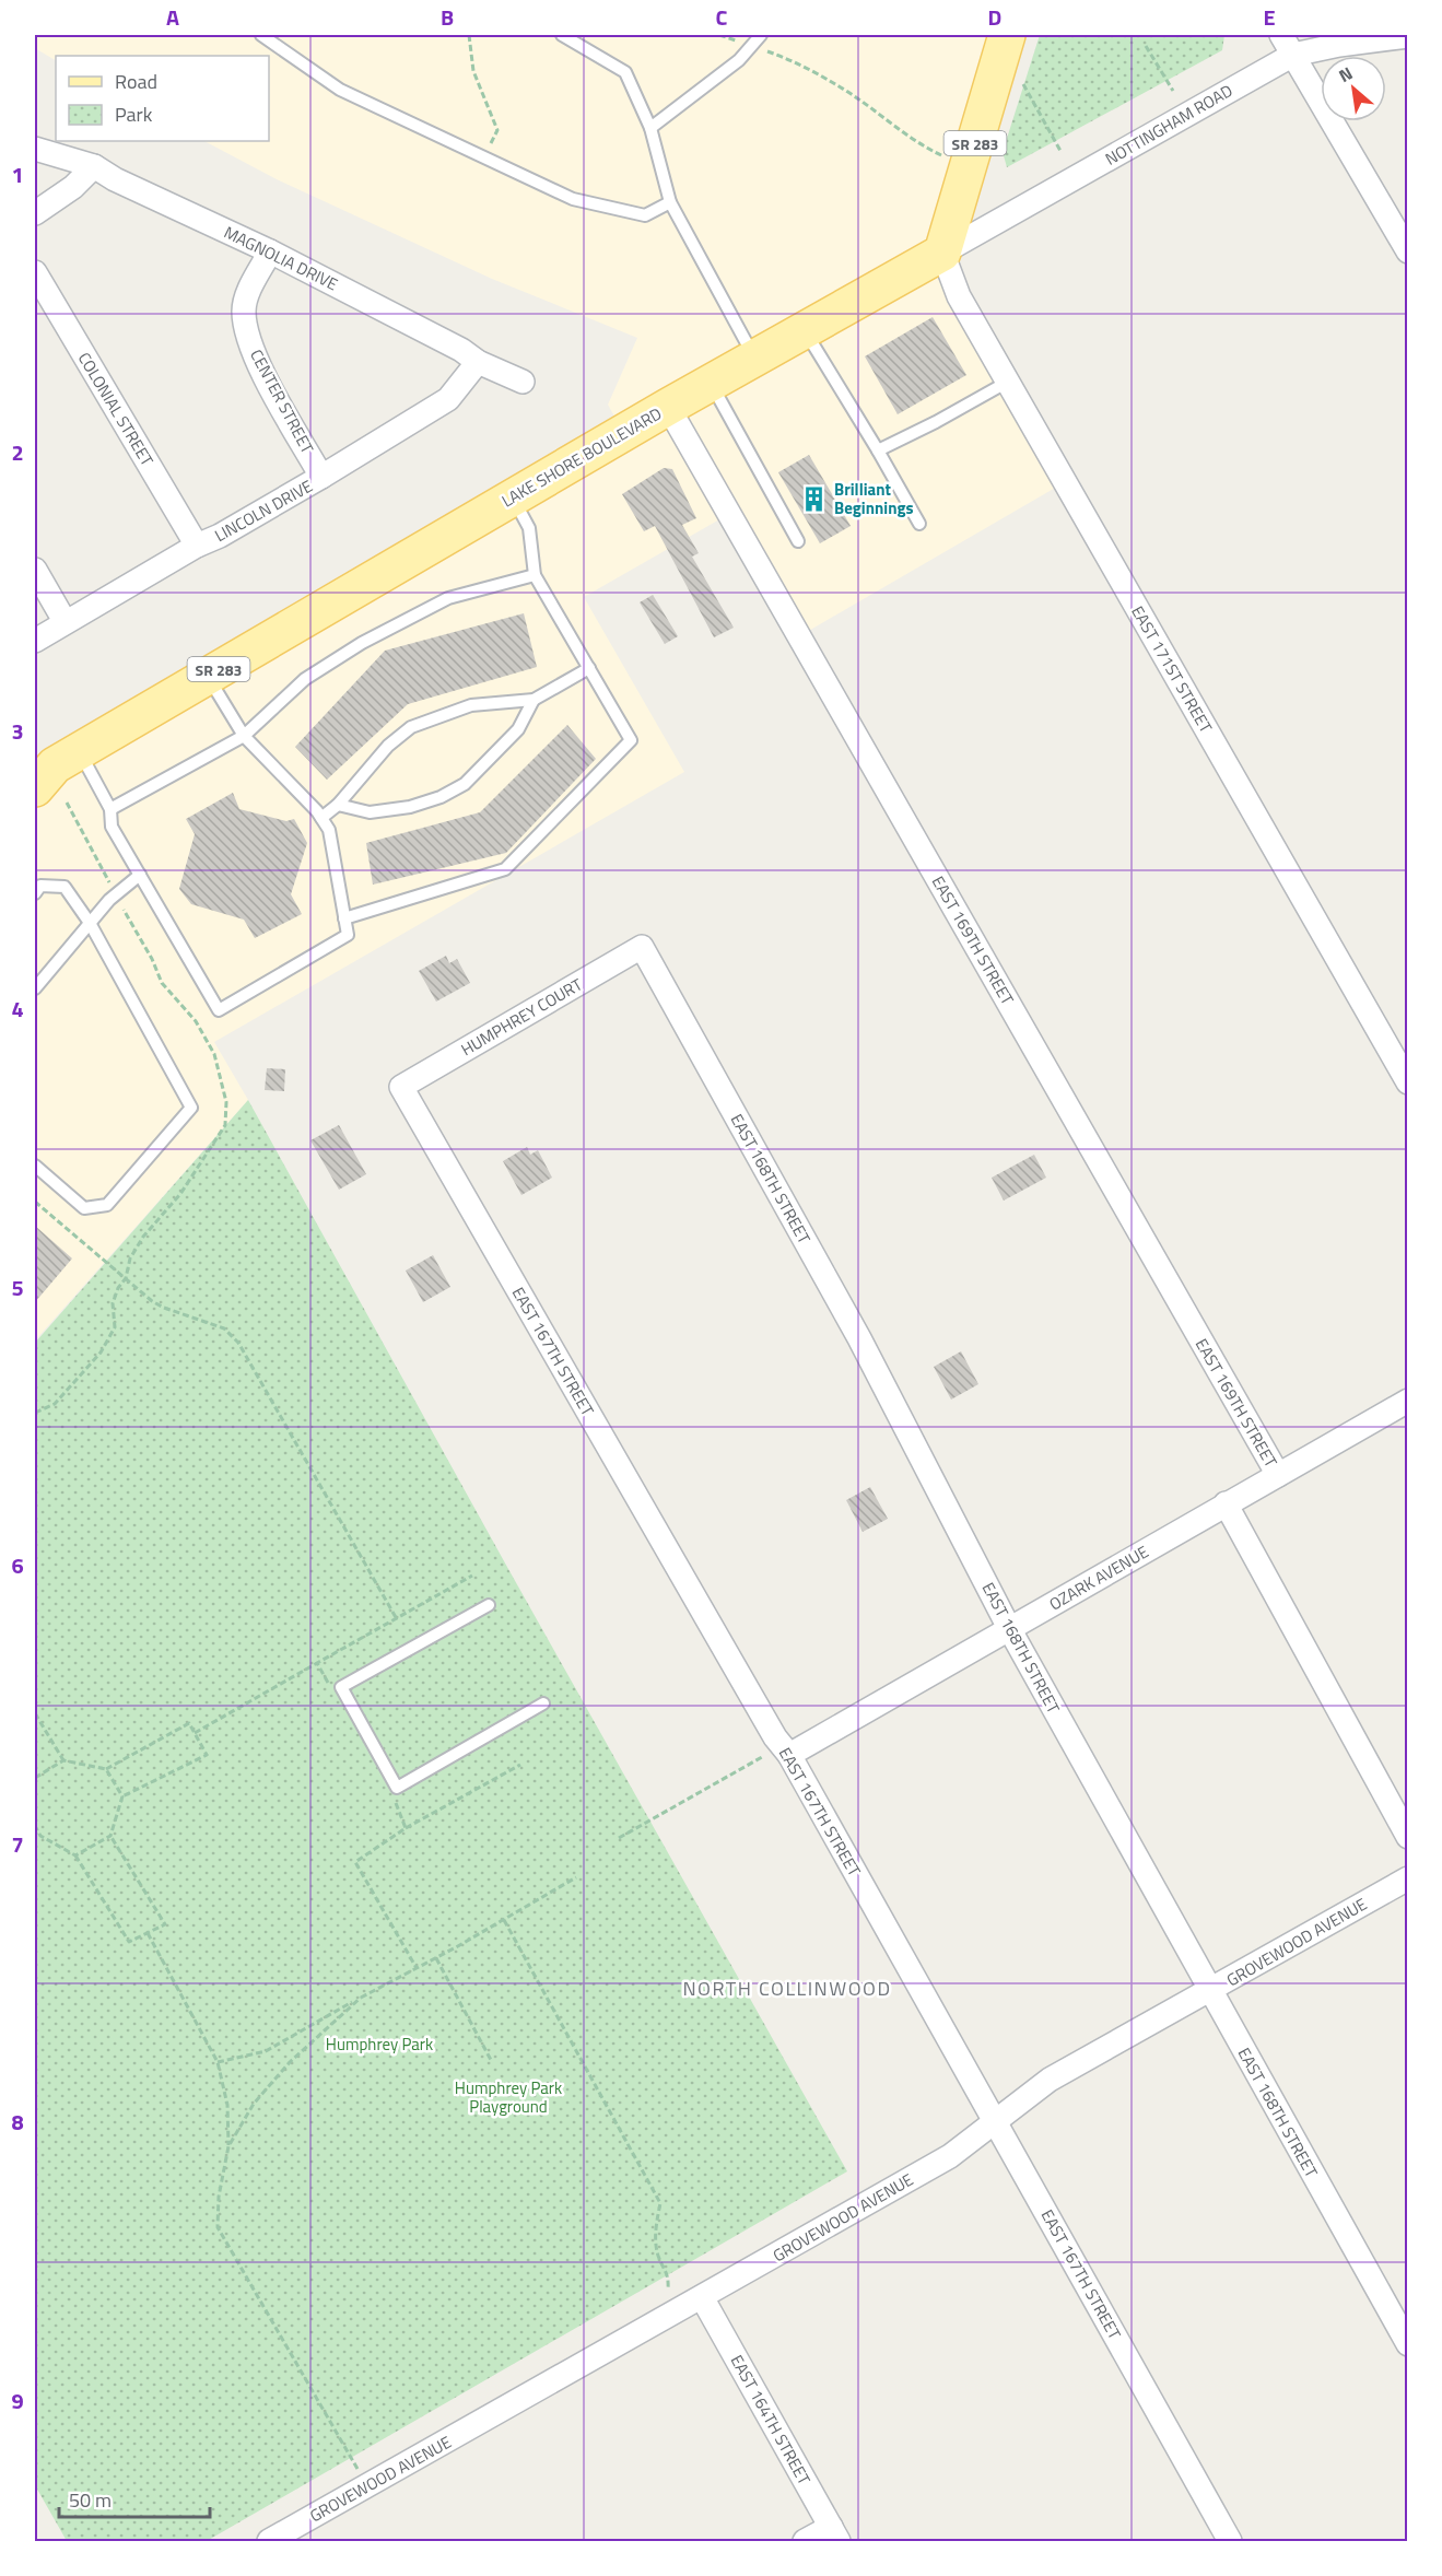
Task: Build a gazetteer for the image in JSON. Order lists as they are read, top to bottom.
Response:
{
  "streets": {
    "main road": ["SR 283", "LAKE SHORE BOULEVARD"],
    "street": [
      "NOTTINGHAM ROAD",
      "MAGNOLIA DRIVE",
      "CENTER STREET",
      "COLONIAL STREET",
      "LINCOLN DRIVE",
      "EAST 171ST STREET",
      "EAST 169TH STREET",
      "HUMPHREY COURT",
      "EAST 168TH STREET",
      "EAST 167TH STREET",
      "OZARK AVENUE",
      "GROVEWOOD AVENUE",
      "EAST 164TH STREET"
    ]
  },
  "crossings": [
    ["NOTTINGHAM ROAD", "SR 283"],
    ["NOTTINGHAM ROAD", "LAKE SHORE BOULEVARD"],
    ["NOTTINGHAM ROAD", "EAST 171ST STREET"],
    ["SR 283", "LAKE SHORE BOULEVARD"],
    ["SR 283", "EAST 171ST STREET"],
    ["MAGNOLIA DRIVE", "CENTER STREET"],
    ["MAGNOLIA DRIVE", "LINCOLN DRIVE"],
    ["CENTER STREET", "LINCOLN DRIVE"],
    ["COLONIAL STREET", "LINCOLN DRIVE"],
    ["LAKE SHORE BOULEVARD", "EAST 171ST STREET"],
    ["LAKE SHORE BOULEVARD", "EAST 169TH STREET"],
    ["EAST 169TH STREET", "OZARK AVENUE"],
    ["HUMPHREY COURT", "EAST 168TH STREET"],
    ["HUMPHREY COURT", "EAST 167TH STREET"],
    ["EAST 168TH STREET", "OZARK AVENUE"],
    ["EAST 168TH STREET", "GROVEWOOD AVENUE"],
    ["EAST 167TH STREET", "OZARK AVENUE"],
    ["EAST 167TH STREET", "GROVEWOOD AVENUE"],
    ["GROVEWOOD AVENUE", "EAST 164TH STREET"]
  ],
  "districts": ["NORTH COLLINWOOD"],
  "parks": ["Humphrey Park", "Humphrey Park Playground"],
  "places": {
    "building": ["Brilliant Beginnings"]
  },
  "legend": ["Road", "Park"],
  "scale_bar": "50 m",
  "north": "top left",
  "grid": {
    "columns": [
      "A",
      "B",
      "C",
      "D",
      "E"
    ],
    "rows": [
      "1",
      "2",
      "3",
      "4",
      "5",
      "6",
      "7",
      "8",
      "9"
    ]
  }
}
